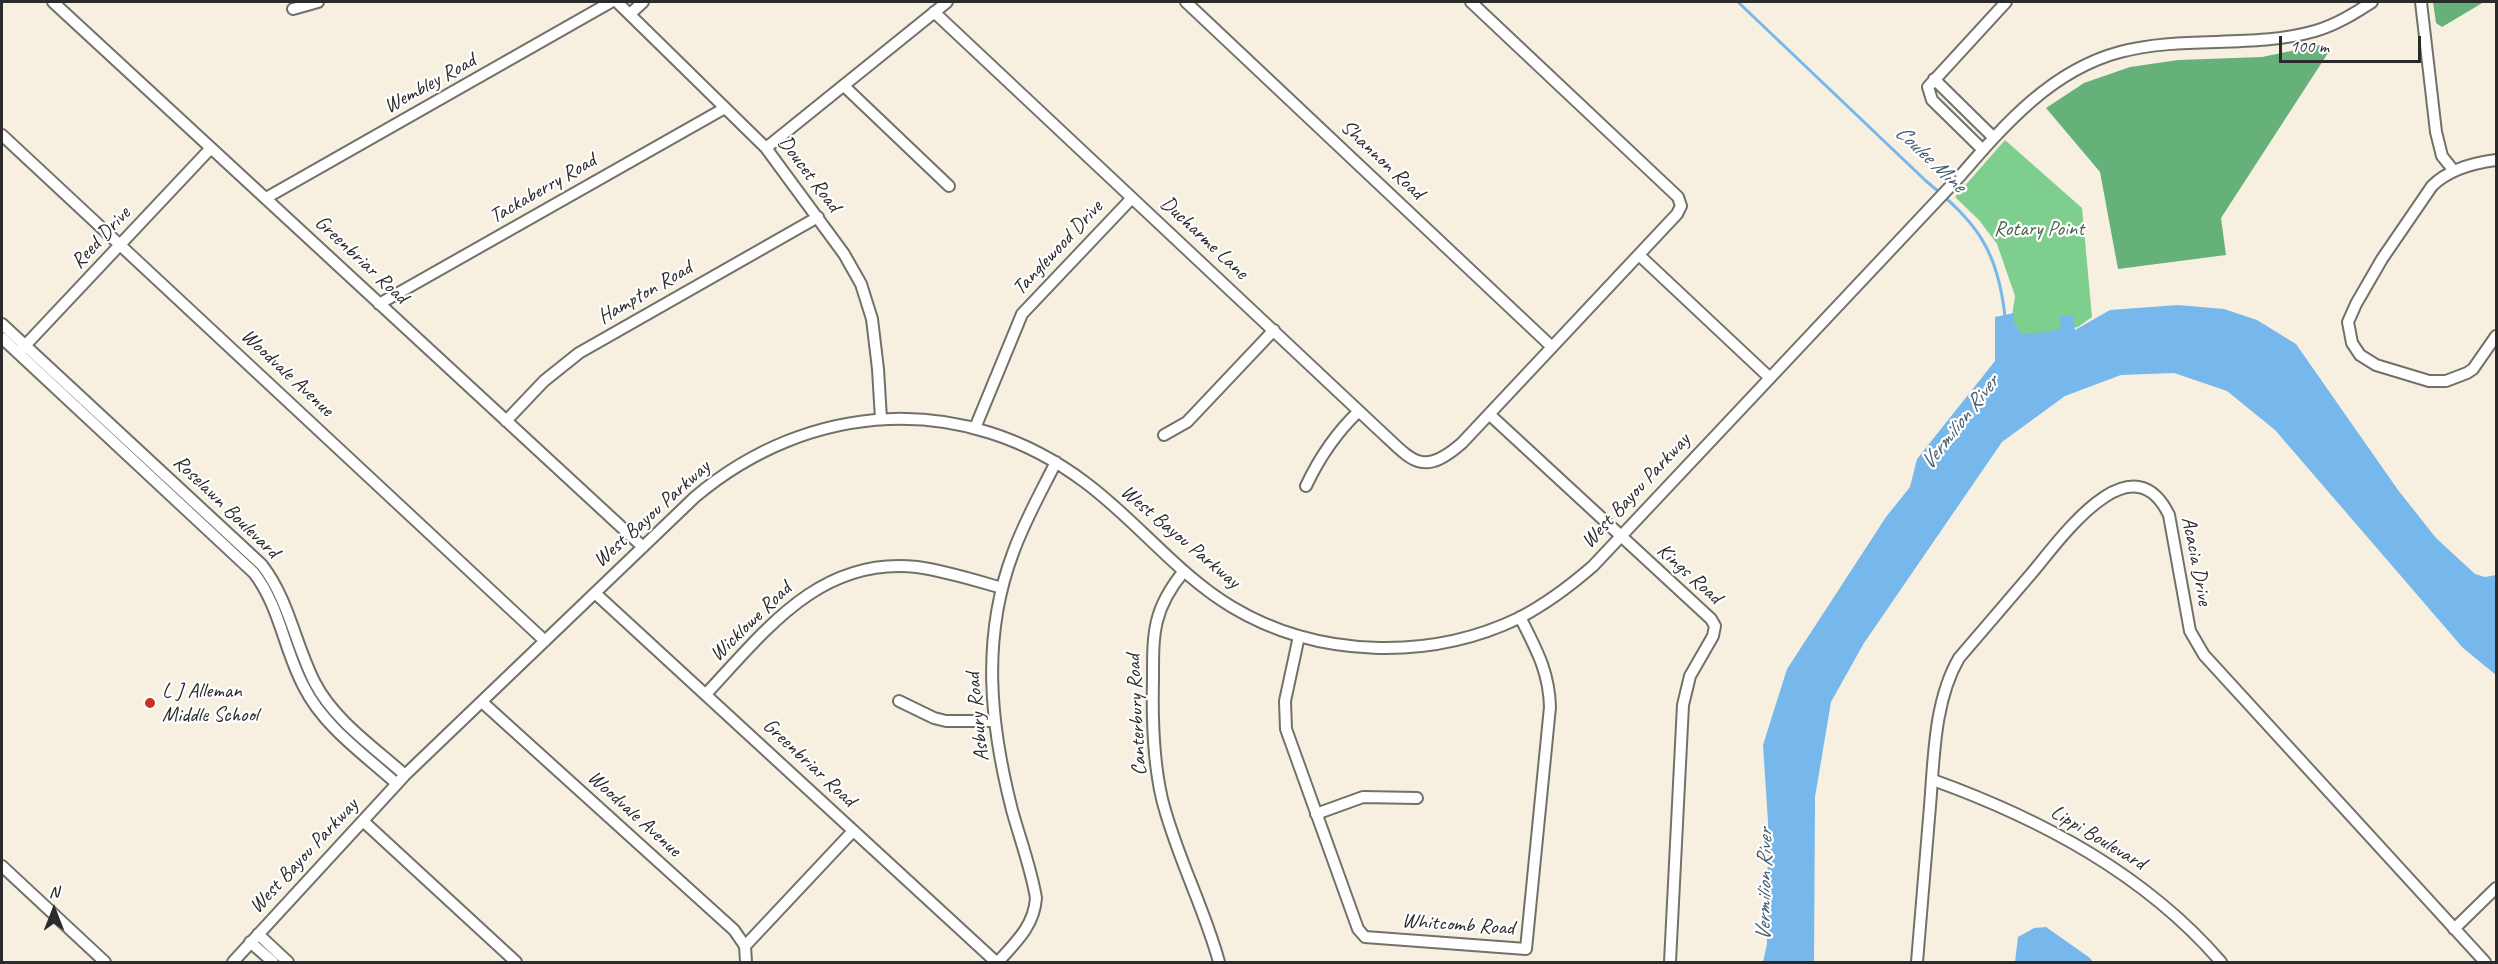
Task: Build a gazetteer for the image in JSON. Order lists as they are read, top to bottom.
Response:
{
  "streets": {
    "street": [
      "Wembley Road",
      "Shannon Road",
      "Doucet Road",
      "Tackaberry Road",
      "Reed Drive",
      "Ducharme Lane",
      "Tanglewood Drive",
      "Greenbriar Road",
      "Hampton Road",
      "Woodvale Avenue",
      "West Bayou Parkway",
      "Roselawn Boulevard",
      "Acacia Drive",
      "Kings Road",
      "Wicklowe Road",
      "Canterbury Road",
      "Asbury Road",
      "Lippi Boulevard",
      "Whitcomb Road"
    ]
  },
  "crossings": [
    ["Wembley Road", "Greenbriar Road"],
    ["Doucet Road", "Tackaberry Road"],
    ["Doucet Road", "Hampton Road"],
    ["Doucet Road", "West Bayou Parkway"],
    ["Tackaberry Road", "Greenbriar Road"],
    ["Reed Drive", "Greenbriar Road"],
    ["Reed Drive", "Woodvale Avenue"],
    ["Reed Drive", "Roselawn Boulevard"],
    ["Ducharme Lane", "Tanglewood Drive"],
    ["Ducharme Lane", "Kings Road"],
    ["Tanglewood Drive", "West Bayou Parkway"],
    ["Greenbriar Road", "Hampton Road"],
    ["Greenbriar Road", "West Bayou Parkway"],
    ["Greenbriar Road", "Wicklowe Road"],
    ["Greenbriar Road", "Asbury Road"],
    ["Woodvale Avenue", "West Bayou Parkway"],
    ["West Bayou Parkway", "Roselawn Boulevard"],
    ["West Bayou Parkway", "Kings Road"],
    ["West Bayou Parkway", "Canterbury Road"],
    ["West Bayou Parkway", "Asbury Road"],
    ["West Bayou Parkway", "Whitcomb Road"],
    ["Acacia Drive", "Lippi Boulevard"],
    ["Wicklowe Road", "Asbury Road"]
  ],
  "water": ["Coulee Mine", "Vermilion River"],
  "parks": ["Rotary Point"],
  "places": ["L J Alleman Middle School"],
  "scale_bar": "100 m",
  "north": "top"
}
